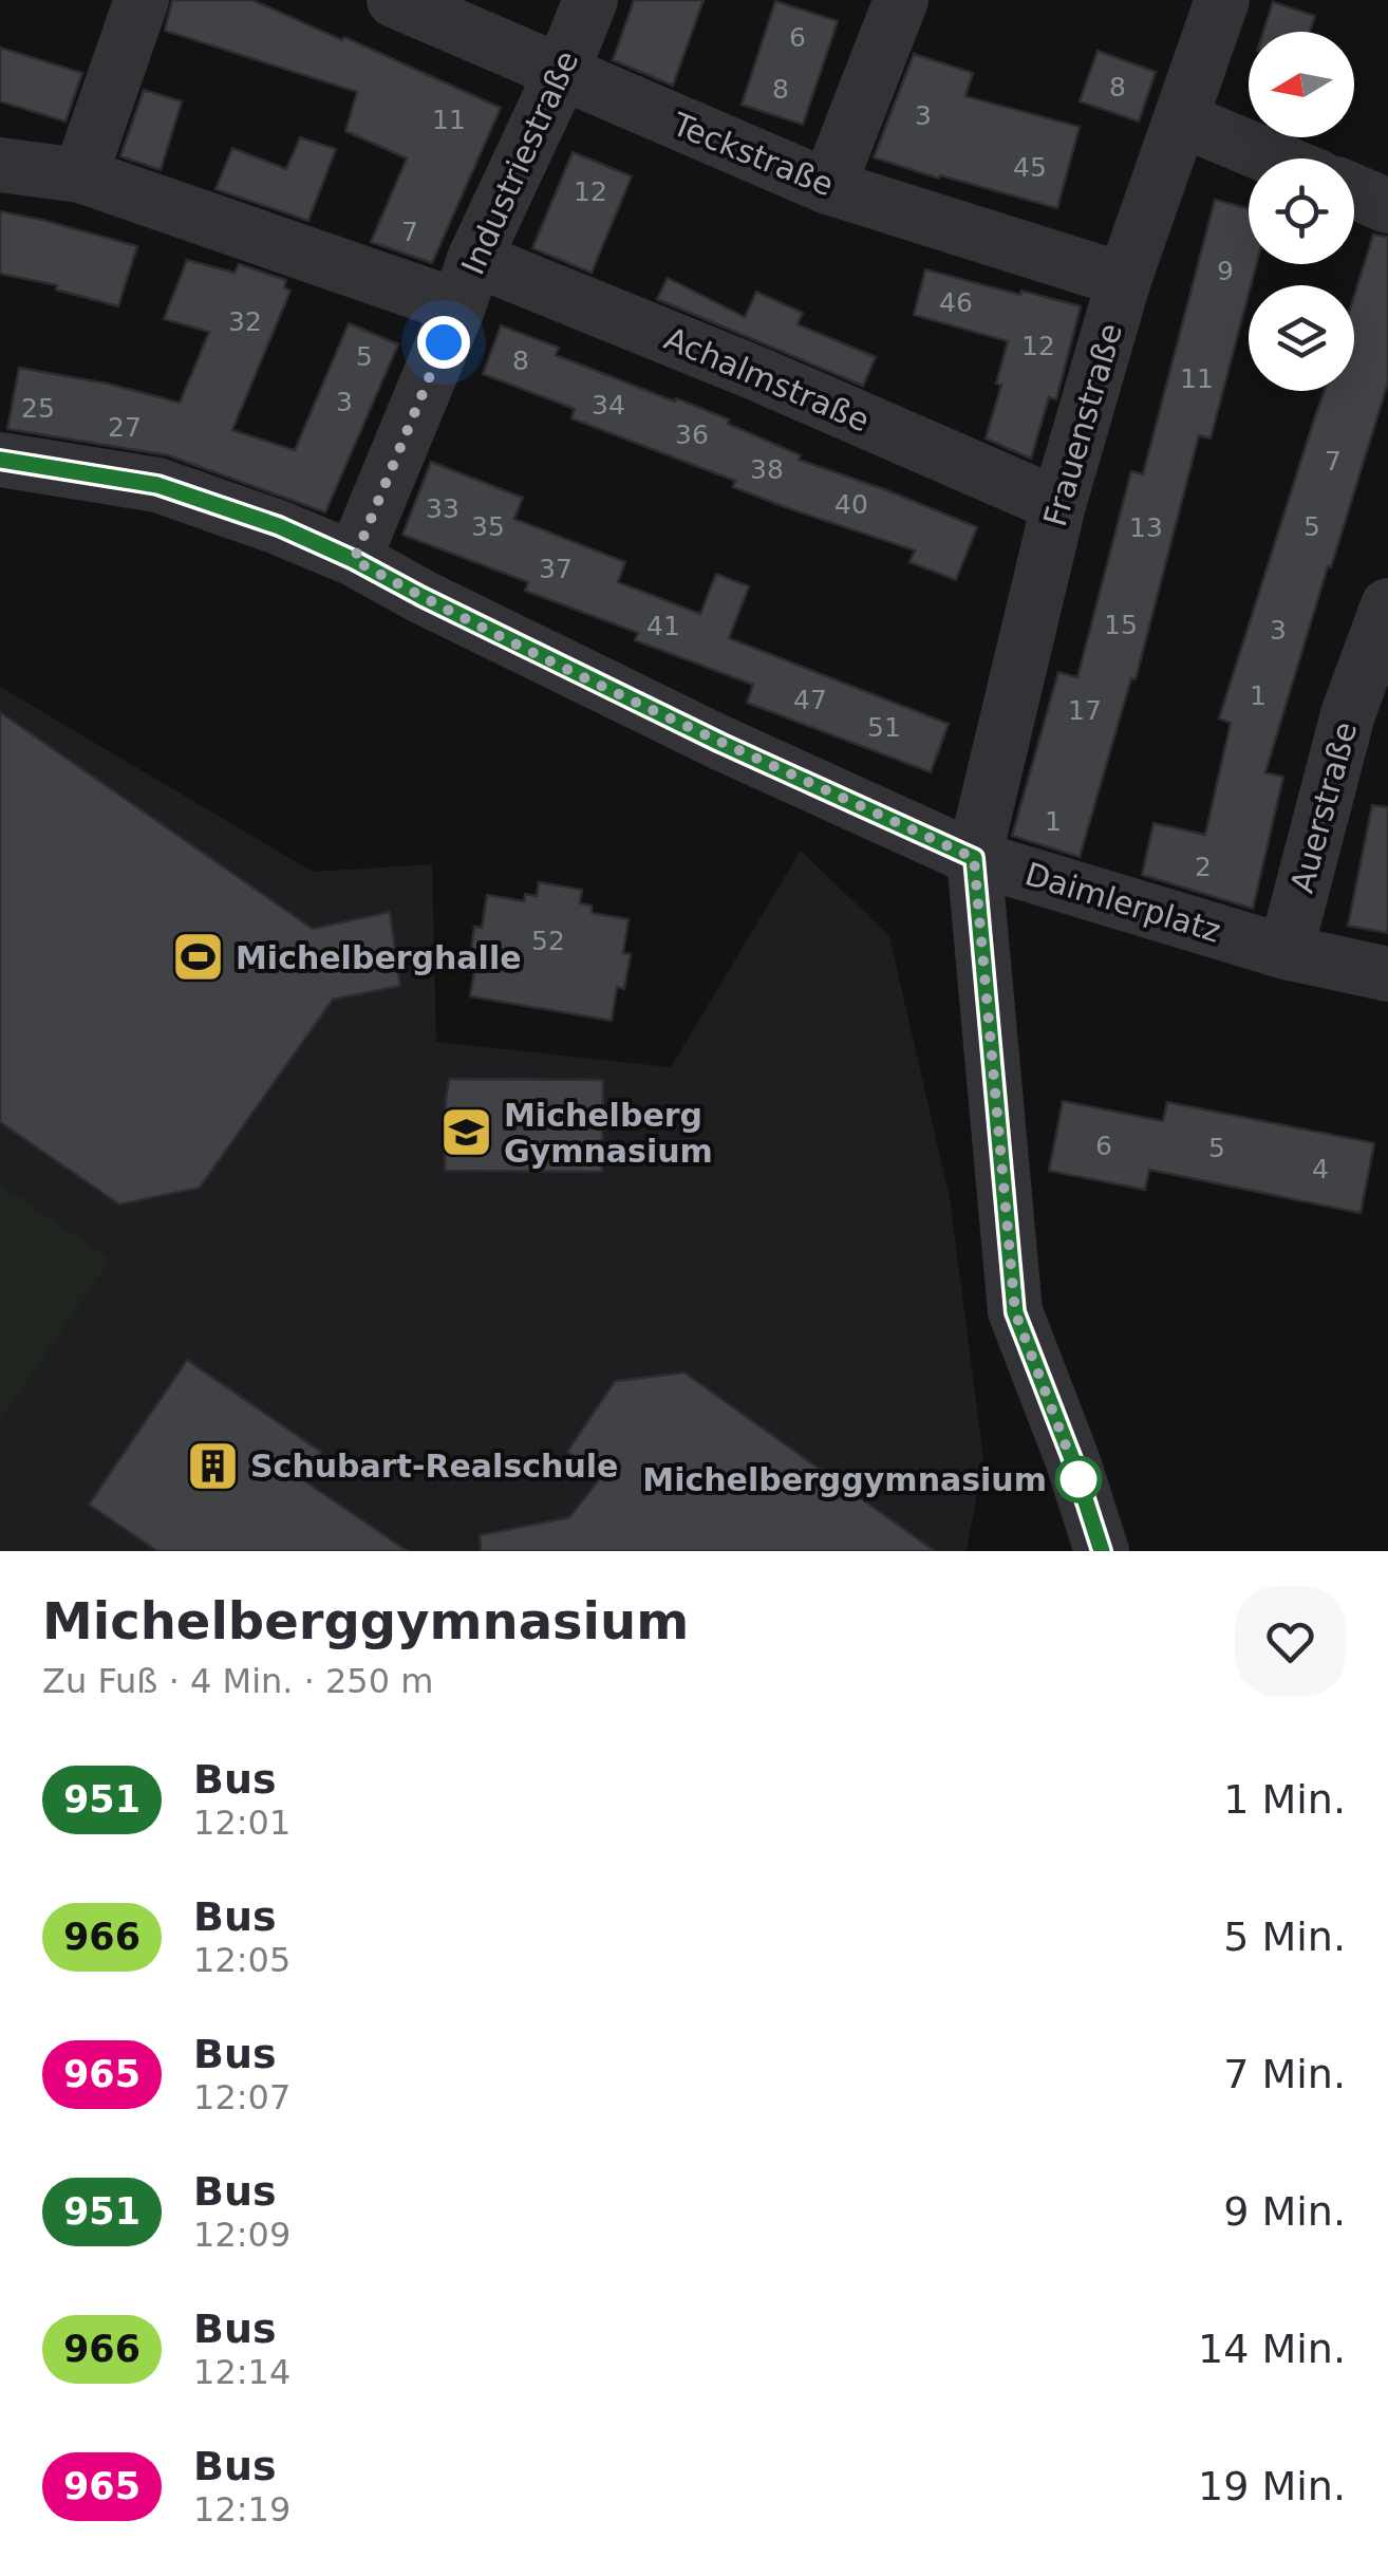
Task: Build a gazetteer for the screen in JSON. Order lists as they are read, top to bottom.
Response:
{
  "streets": {
    "street": [
      "Teckstraße",
      "Industriestraße",
      "Achalmstraße",
      "Frauenstraße",
      "Auerstraße",
      "Daimlerplatz"
    ]
  },
  "crossings": [
    ["Teckstraße", "Industriestraße"],
    ["Teckstraße", "Frauenstraße"],
    ["Industriestraße", "Achalmstraße"],
    ["Achalmstraße", "Frauenstraße"],
    ["Frauenstraße", "Daimlerplatz"],
    ["Auerstraße", "Daimlerplatz"]
  ],
  "places": {
    "sports": ["Michelberghalle"],
    "school or university": ["Michelberg Gymnasium"],
    "building": ["Schubart-Realschule"],
    "other": ["Michelberggymnasium"]
  },
  "lines": ["bus line 951"],
  "house_numbers": [
    "6",
    "8",
    "8",
    "3",
    "11",
    "45",
    "12",
    "7",
    "9",
    "46",
    "32",
    "12",
    "5",
    "8",
    "11",
    "3",
    "34",
    "25",
    "27",
    "36",
    "7",
    "38",
    "40",
    "33",
    "35",
    "5",
    "13",
    "37",
    "15",
    "41",
    "3",
    "1",
    "47",
    "17",
    "51",
    "1",
    "2",
    "52",
    "6",
    "5",
    "4"
  ],
  "north": "left",
  "page": {
    "heading": ["Michelberggymnasium", "Zu Fuß · 4 Min. · 250 m"],
    "list": [
      {
        "mark": "951",
        "name": "Bus",
        "note": "12:01",
        "value": "1 Min."
      },
      {
        "mark": "966",
        "name": "Bus",
        "note": "12:05",
        "value": "5 Min."
      },
      {
        "mark": "965",
        "name": "Bus",
        "note": "12:07",
        "value": "7 Min."
      },
      {
        "mark": "951",
        "name": "Bus",
        "note": "12:09",
        "value": "9 Min."
      },
      {
        "mark": "966",
        "name": "Bus",
        "note": "12:14",
        "value": "14 Min."
      },
      {
        "mark": "965",
        "name": "Bus",
        "note": "12:19",
        "value": "19 Min."
      }
    ]
  }
}
